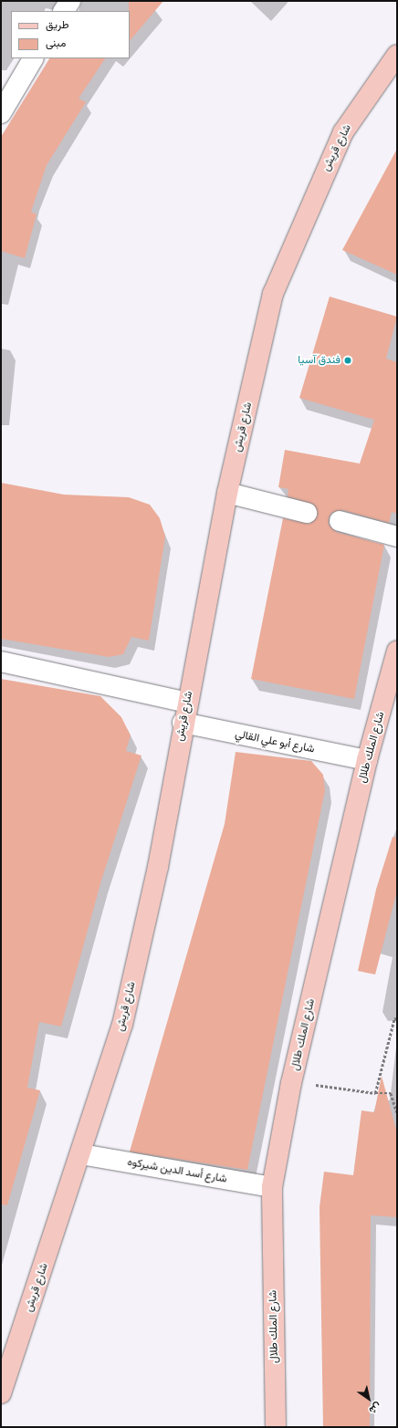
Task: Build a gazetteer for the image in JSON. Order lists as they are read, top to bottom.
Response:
{
  "streets": {
    "main road": ["شارع قريش", "شارع الملك طلال"],
    "street": ["شارع أبو علي القالي", "شارع أسد الدين شيركوه"]
  },
  "crossings": [
    ["شارع قريش", "شارع أبو علي القالي"],
    ["شارع قريش", "شارع أسد الدين شيركوه"],
    ["شارع أبو علي القالي", "شارع الملك طلال"],
    ["شارع الملك طلال", "شارع أسد الدين شيركوه"]
  ],
  "places": ["فندق آسيا"],
  "legend": ["طريق", "مبنى"],
  "north": "bottom right"
}
